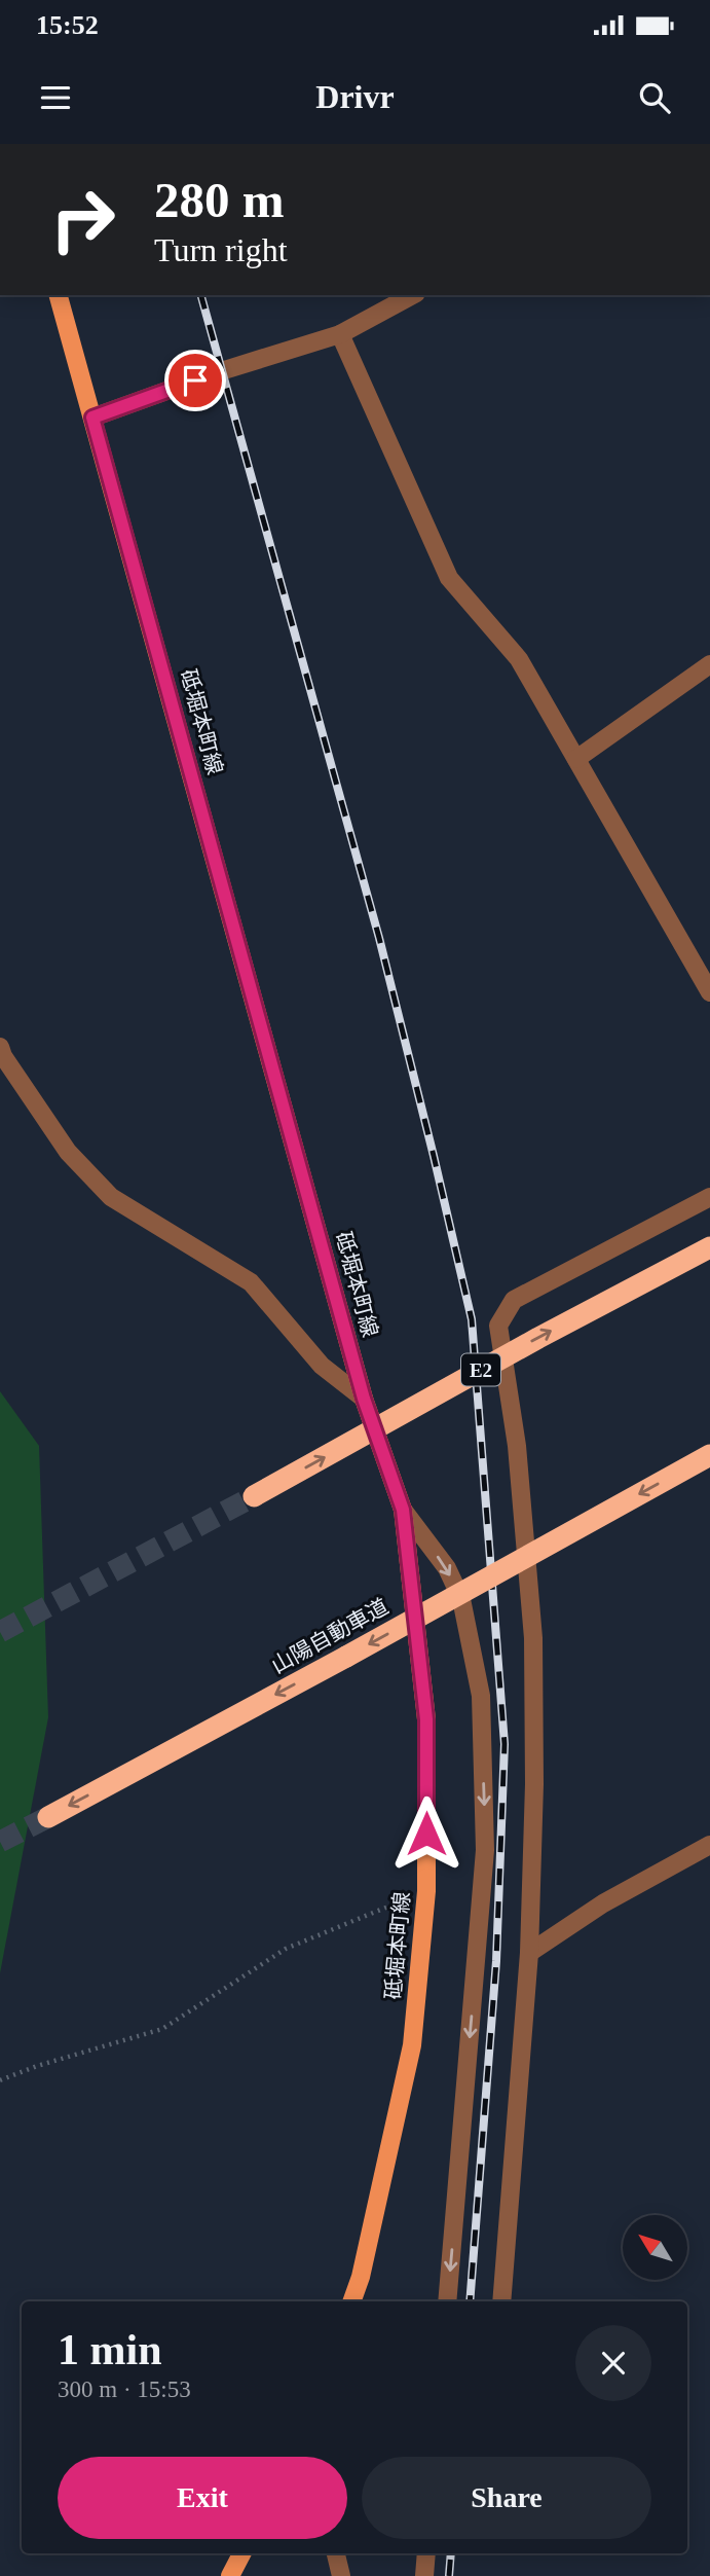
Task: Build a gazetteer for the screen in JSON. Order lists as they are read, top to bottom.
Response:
{
  "streets": {
    "highway": ["E2", "山陽自動車道"],
    "main road": ["砥堀本町線"]
  },
  "north": "top left",
  "page": {
    "status": "15:52",
    "header": "Drivr",
    "turn": ["280 m", "Turn right"],
    "heading": ["1 min", "300 m · 15:53"],
    "buttons": ["Exit", "Share"]
  }
}
